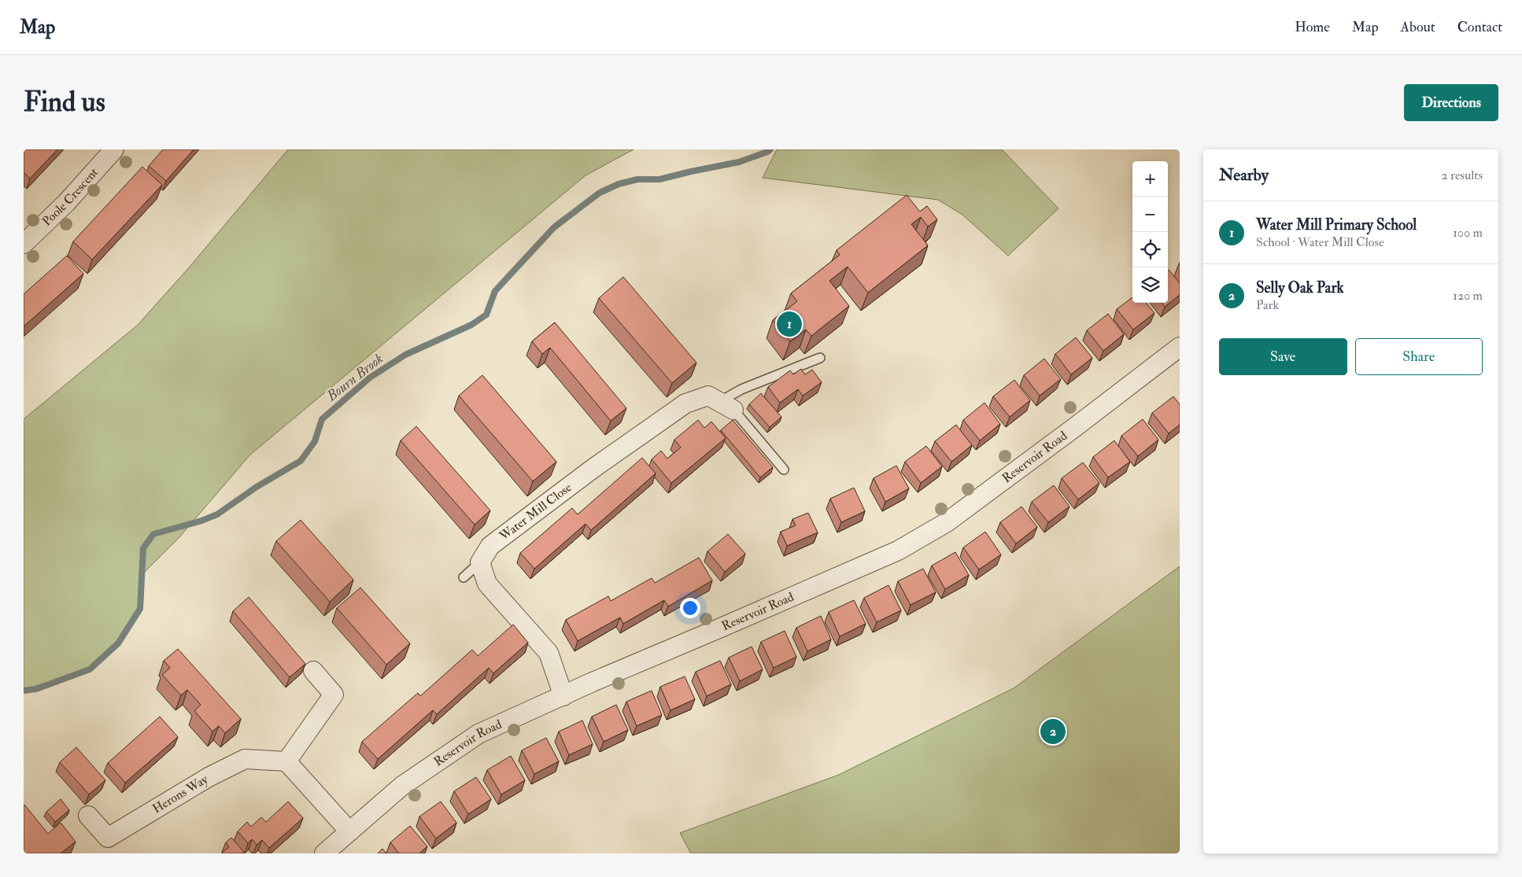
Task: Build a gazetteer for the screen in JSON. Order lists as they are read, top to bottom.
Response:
{
  "streets": {
    "street": [
      "Poole Crescent",
      "Reservoir Road",
      "Water Mill Close",
      "Herons Way"
    ]
  },
  "water": ["Bourn Brook"],
  "page": {
    "header": "Map",
    "nav": [
      "Home",
      "Map",
      "About",
      "Contact"
    ],
    "buttons": [
      "Directions",
      ["Save", "Share"]
    ],
    "title": "Find us",
    "heading": ["Nearby", "2 results"],
    "map_buttons": ["+", "−"],
    "list": [
      {
        "mark": "1",
        "name": "Water Mill Primary School",
        "note": "School · Water Mill Close",
        "value": "100 m"
      },
      {
        "mark": "2",
        "name": "Selly Oak Park",
        "note": "Park",
        "value": "120 m"
      }
    ],
    "pins": ["1", "2"]
  }
}
